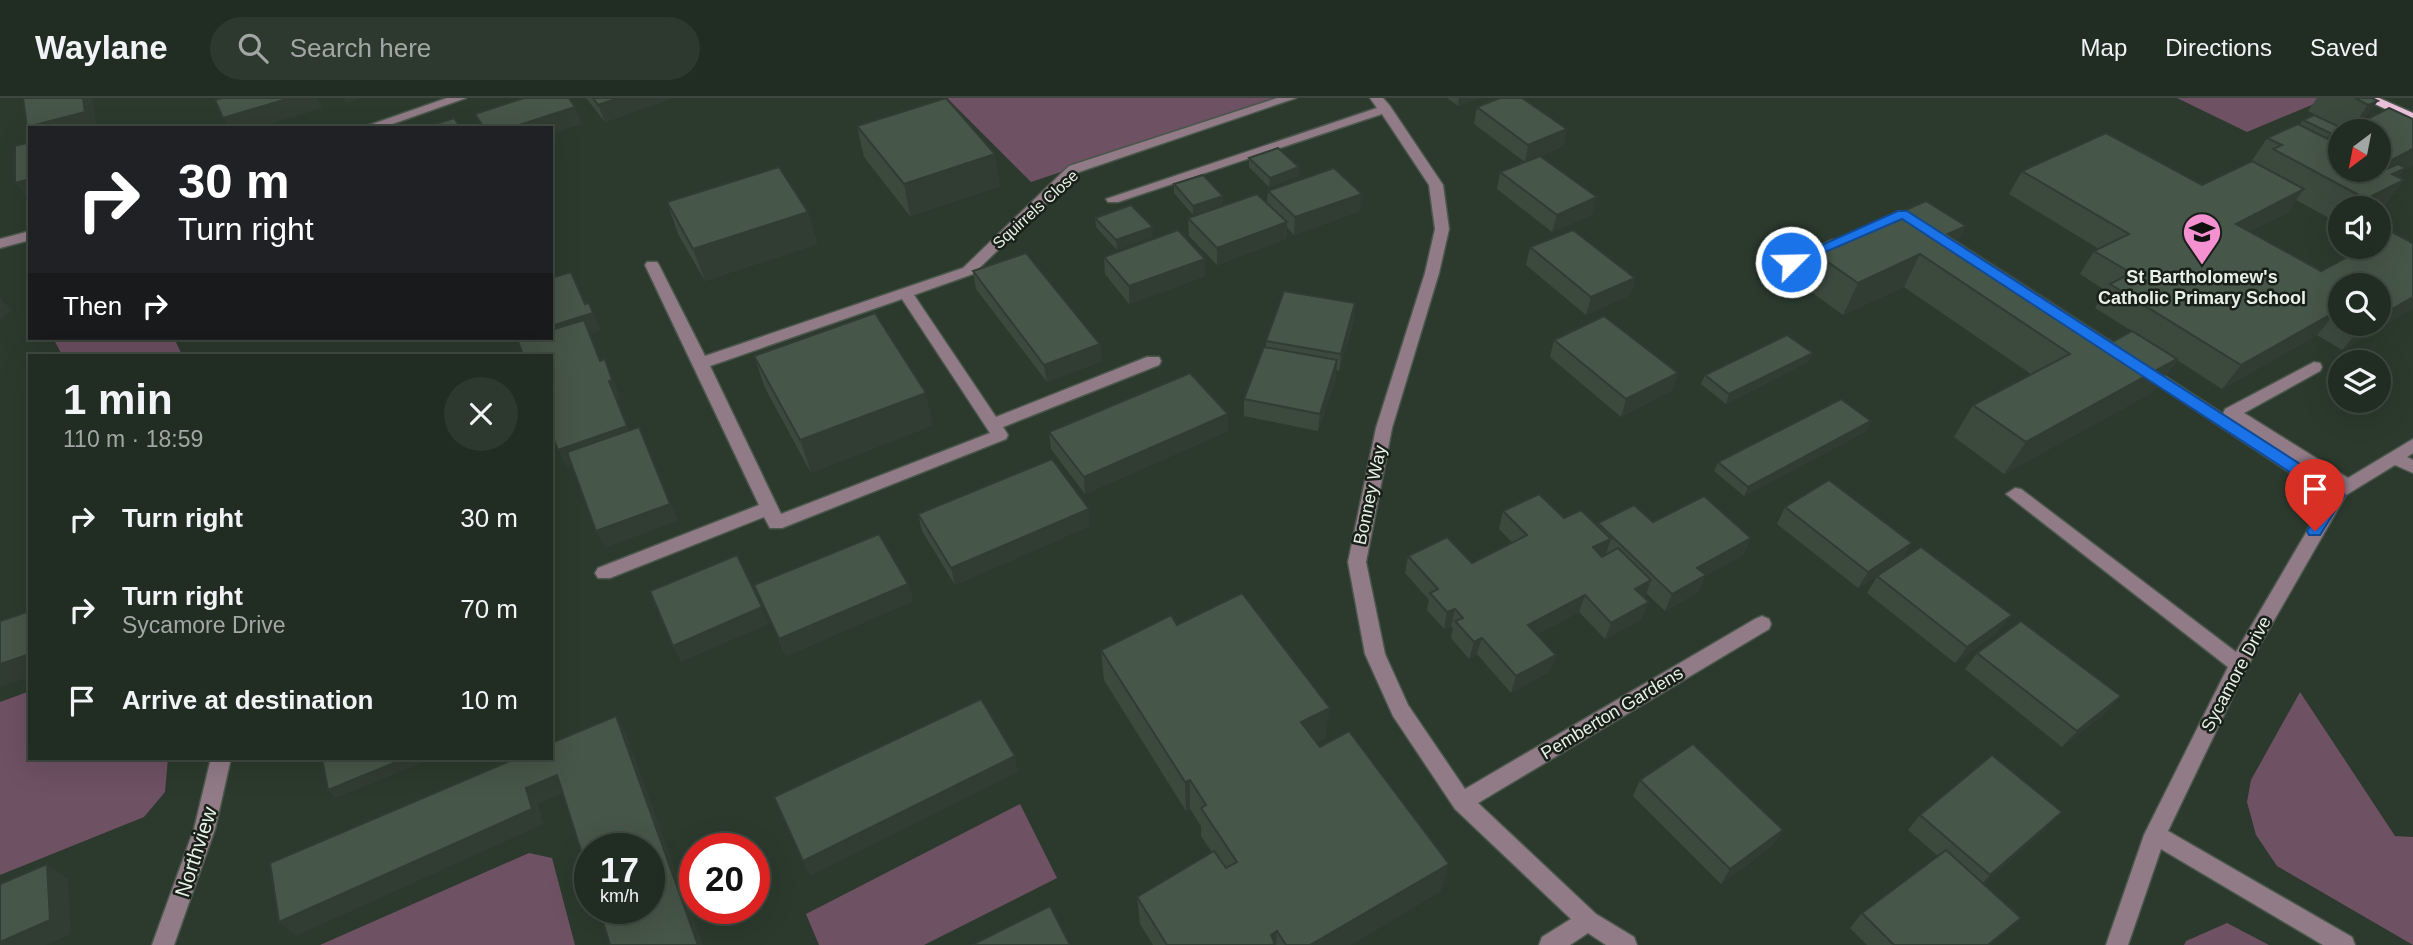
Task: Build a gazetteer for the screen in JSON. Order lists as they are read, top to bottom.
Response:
{
  "streets": {
    "street": [
      "Squirrels Close",
      "Bonney Way",
      "Sycamore Drive",
      "Pemberton Gardens",
      "Northview"
    ]
  },
  "crossings": [
    ["Bonney Way", "Pemberton Gardens"]
  ],
  "places": {
    "school or university": ["St Bartholomew's Catholic Primary School"]
  },
  "north": "bottom left",
  "page": {
    "header": "Waylane",
    "search": "Search here",
    "nav": ["Map", "Directions", "Saved"],
    "turn": ["30 m", "Turn right"],
    "then": "Then",
    "heading": ["1 min", "110 m · 18:59"],
    "list": [
      {
        "name": "Turn right",
        "value": "30 m"
      },
      {
        "name": "Turn right",
        "note": "Sycamore Drive",
        "value": "70 m"
      },
      {
        "name": "Arrive at destination",
        "value": "10 m"
      }
    ],
    "speed": "17 km/h",
    "limit": "20"
  }
}
